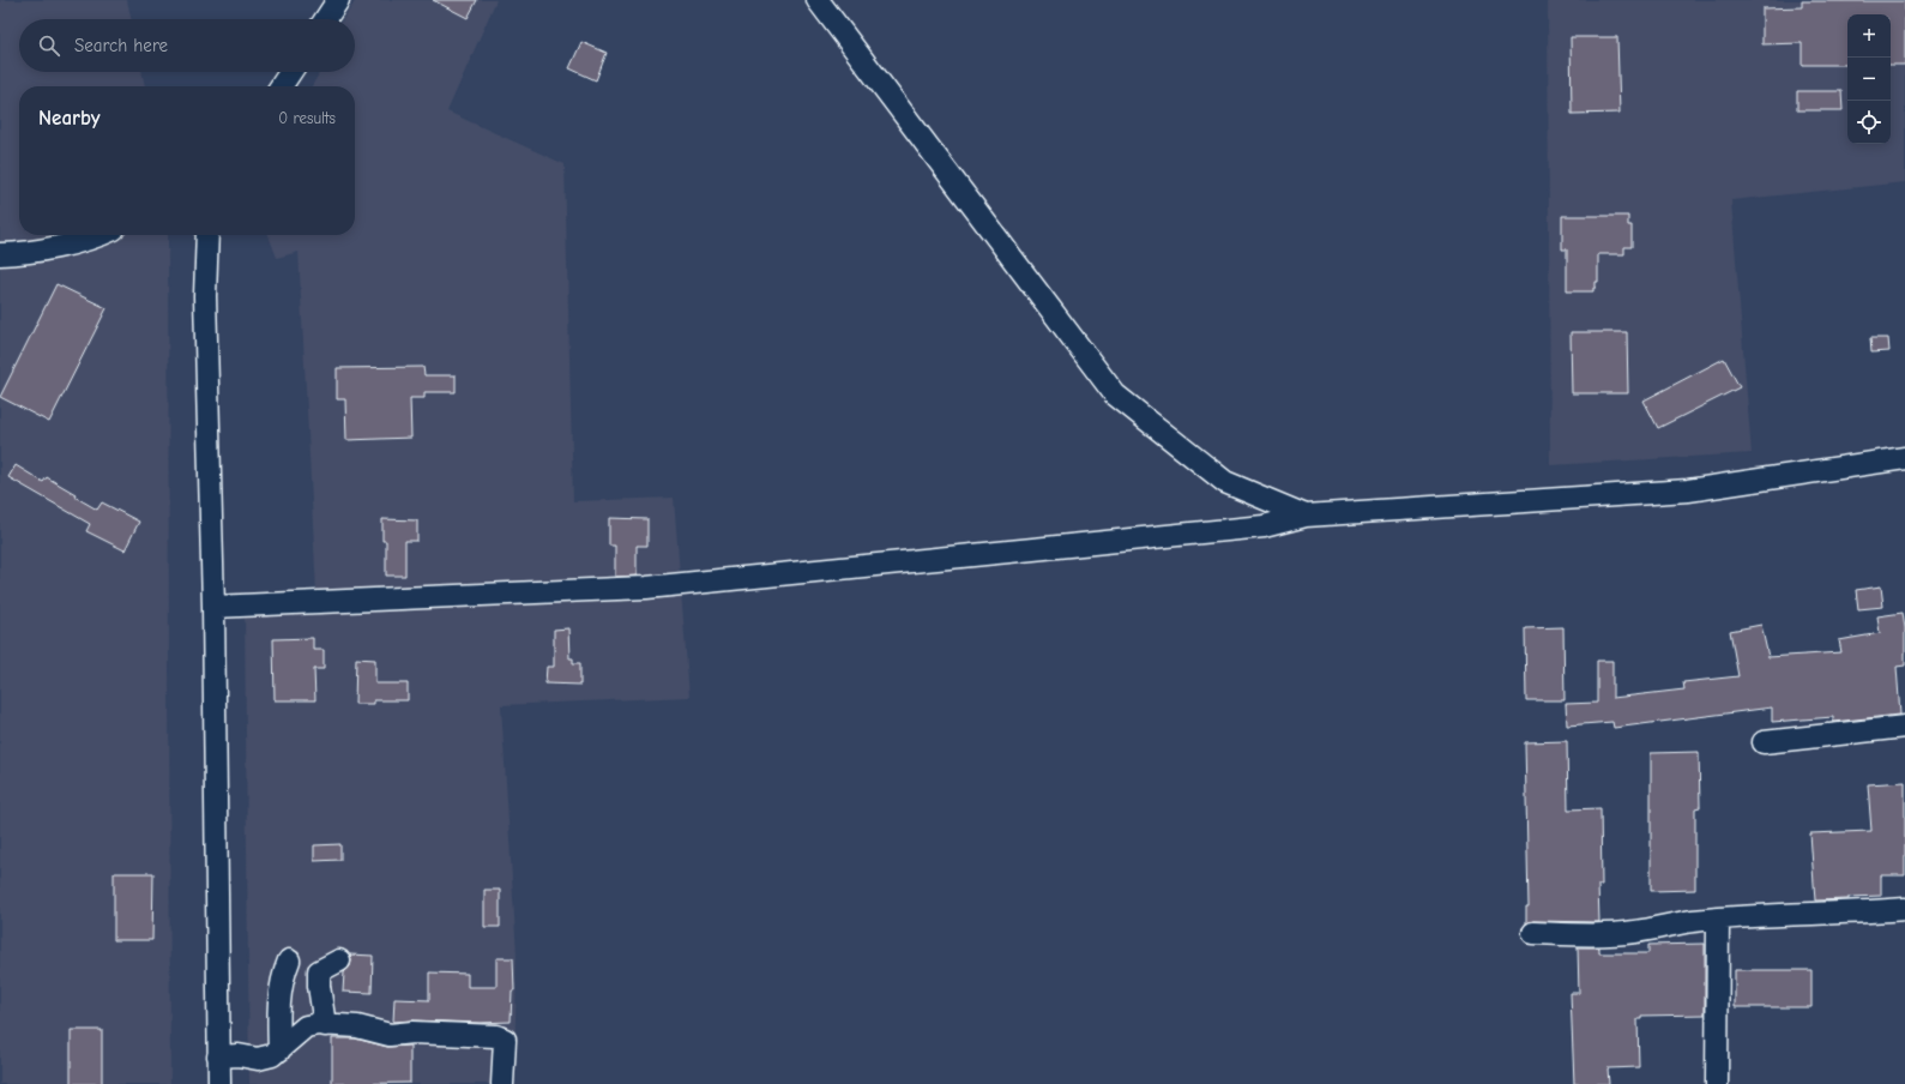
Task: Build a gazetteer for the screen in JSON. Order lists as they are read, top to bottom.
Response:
{
  "page": {
    "map_buttons": ["+", "−"],
    "search": "Search here",
    "heading": ["Nearby", "0 results"]
  }
}
